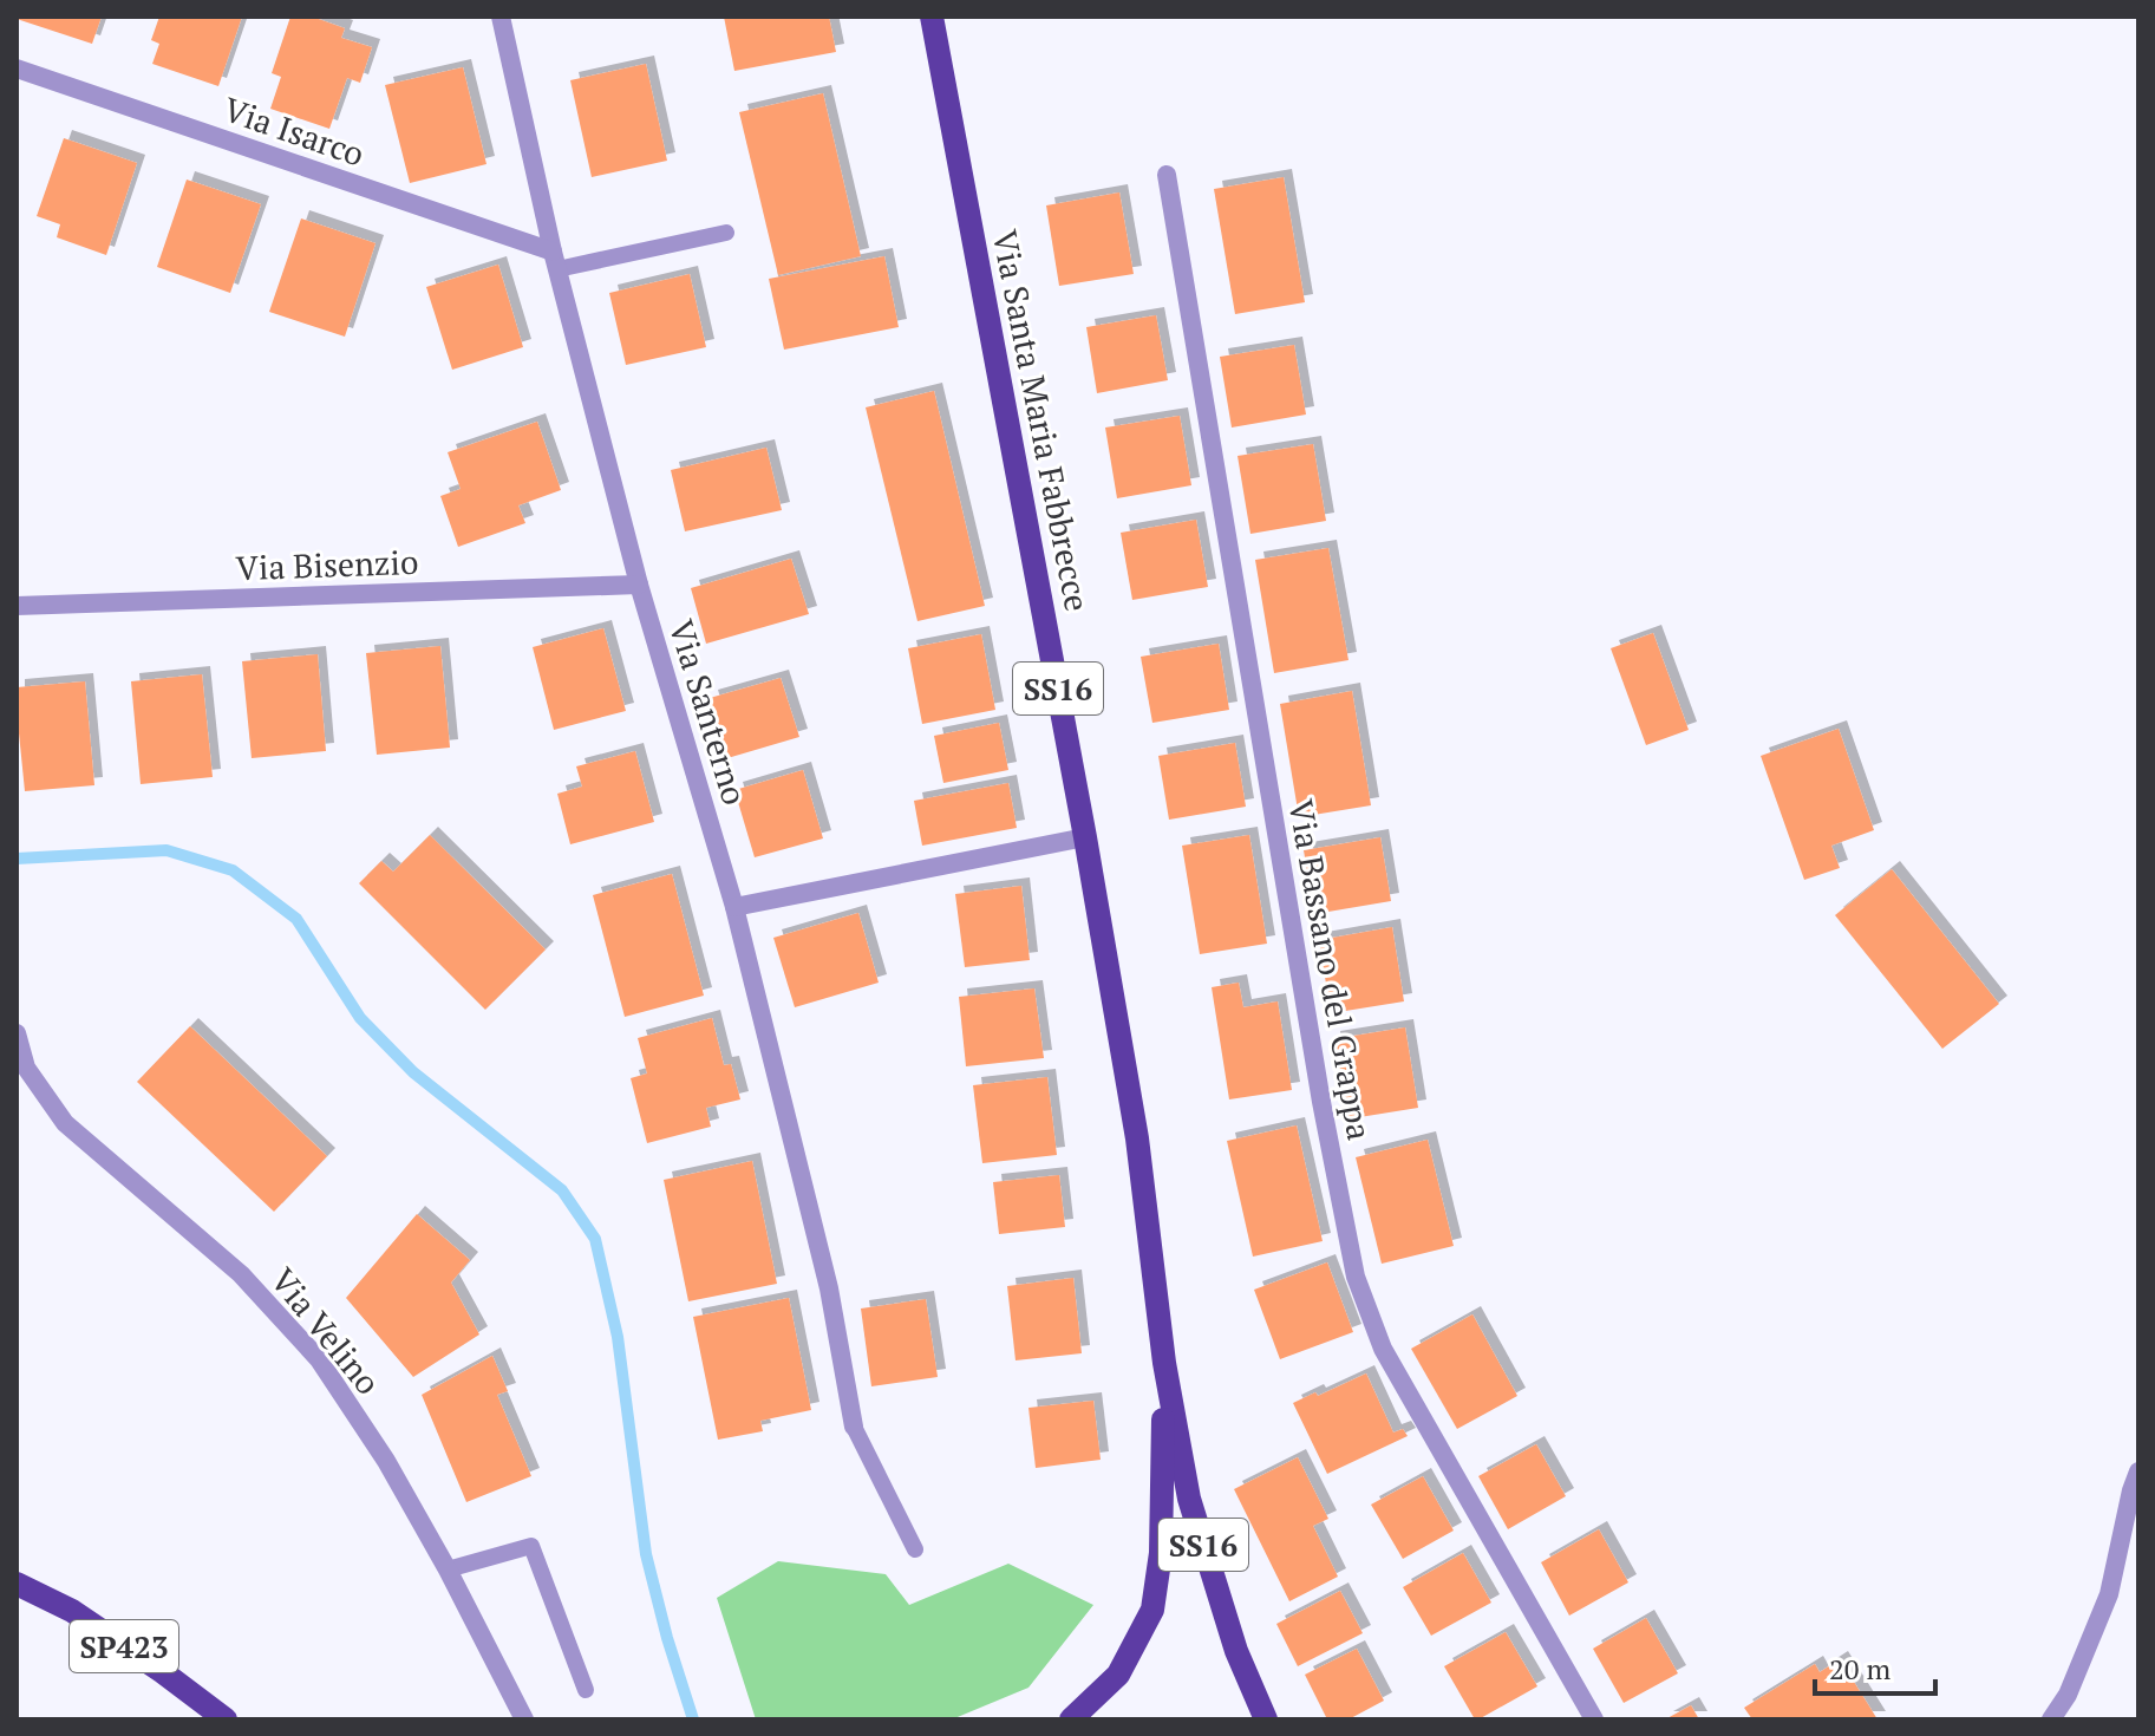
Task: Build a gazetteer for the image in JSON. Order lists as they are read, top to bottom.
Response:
{
  "streets": {
    "main road": ["Via Santa Maria Fabbrecce", "SS16", "SP423"],
    "street": [
      "Via Isarco",
      "Via Bisenzio",
      "Via Santerno",
      "Via Bassano del Grappa",
      "Via Velino"
    ]
  },
  "crossings": [
    ["Via Isarco", "Via Santerno"],
    ["Via Bisenzio", "Via Santerno"]
  ],
  "scale_bar": "20 m"
}
